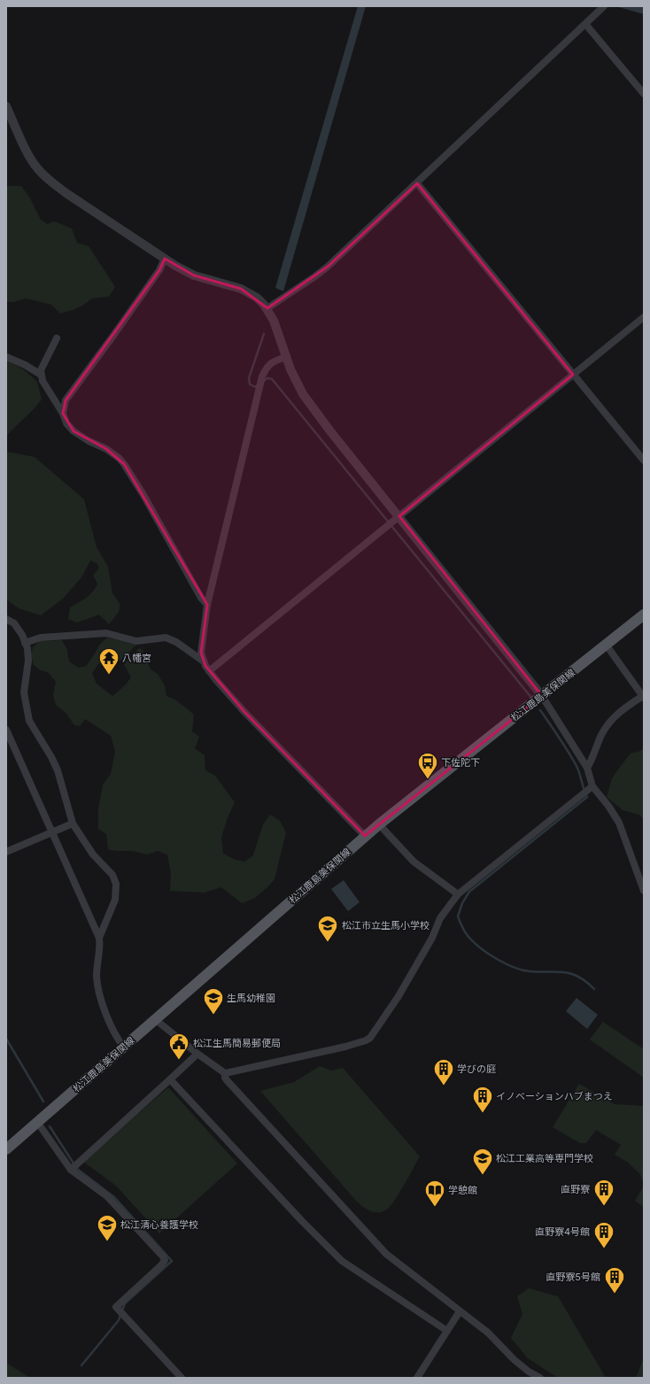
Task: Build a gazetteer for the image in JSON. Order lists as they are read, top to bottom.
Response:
{
  "streets": {
    "main road": ["松江鹿島美保関線"]
  },
  "places": {
    "temple": ["八幡宮"],
    "bus stop": ["下佐陀下"],
    "school or university": [
      "松江市立生馬小学校",
      "生馬幼稚園",
      "松江工業高等専門学校",
      "松江清心養護学校"
    ],
    "public building": ["松江生馬簡易郵便局"],
    "building": [
      "学びの庭",
      "イノベーションハブまつえ",
      "直野寮",
      "直野寮4号館",
      "直野寮5号館"
    ],
    "library": ["学憩館"]
  }
}
